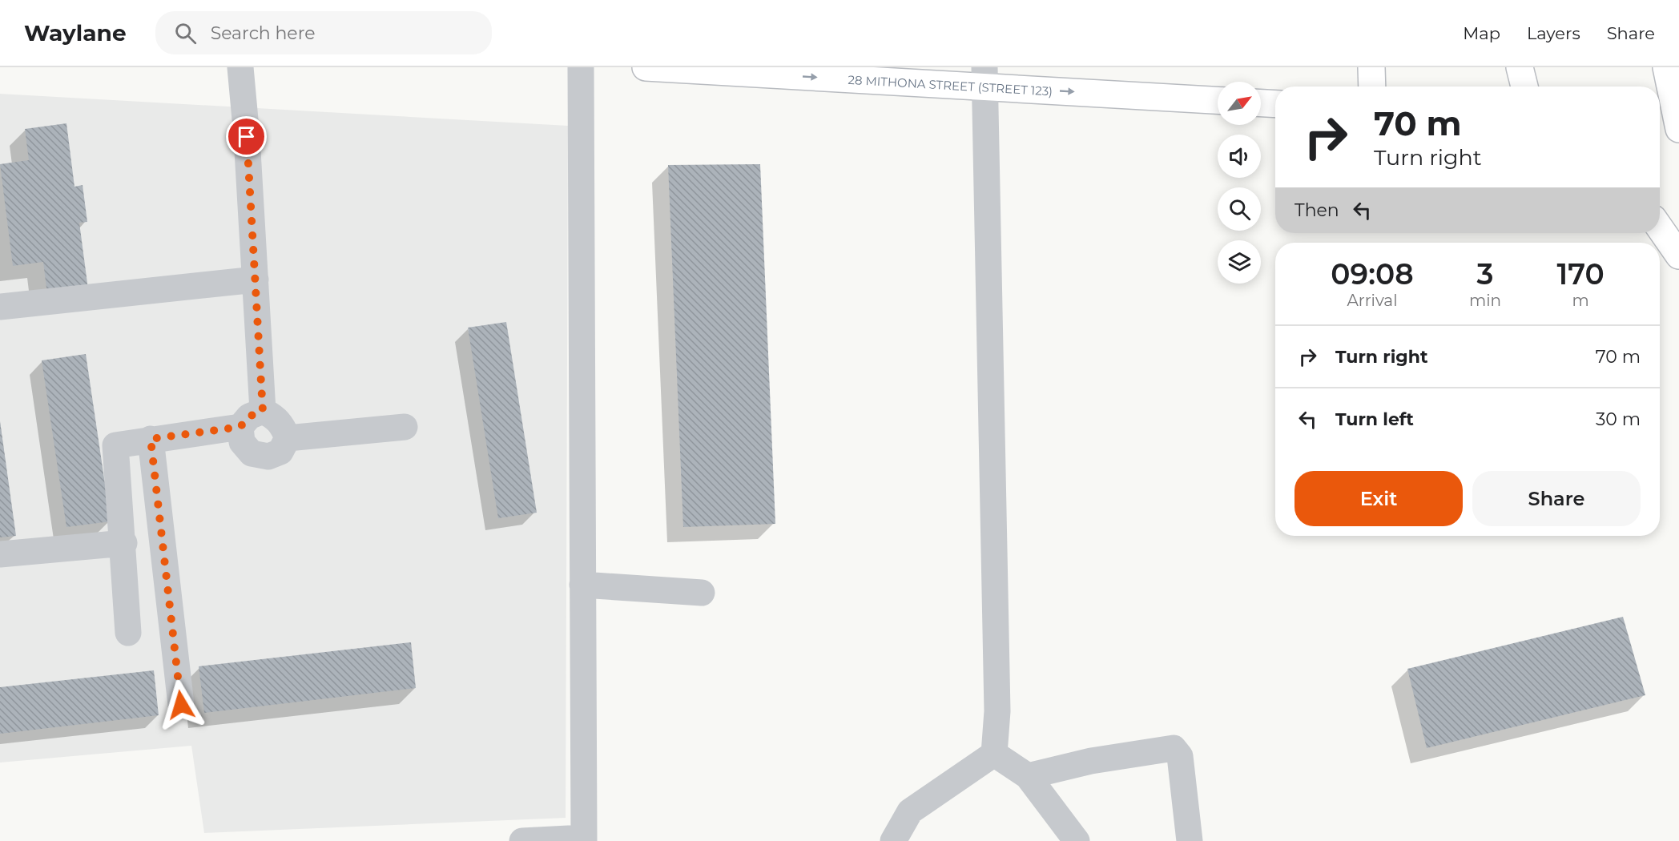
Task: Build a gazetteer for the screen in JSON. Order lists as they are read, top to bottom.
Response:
{
  "streets": {
    "main road": ["28 MITHONA STREET (STREET 123)"]
  },
  "one_way": ["28 MITHONA STREET (STREET 123)"],
  "north": "top right",
  "page": {
    "header": "Waylane",
    "search": "Search here",
    "nav": ["Map", "Layers", "Share"],
    "turn": ["70 m", "Turn right"],
    "then": "Then",
    "eta": [
      "09:08",
      "Arrival",
      "3",
      "min",
      "170",
      "m"
    ],
    "list": [
      {
        "name": "Turn right",
        "value": "70 m"
      },
      {
        "name": "Turn left",
        "value": "30 m"
      }
    ],
    "buttons": ["Exit", "Share"]
  }
}
